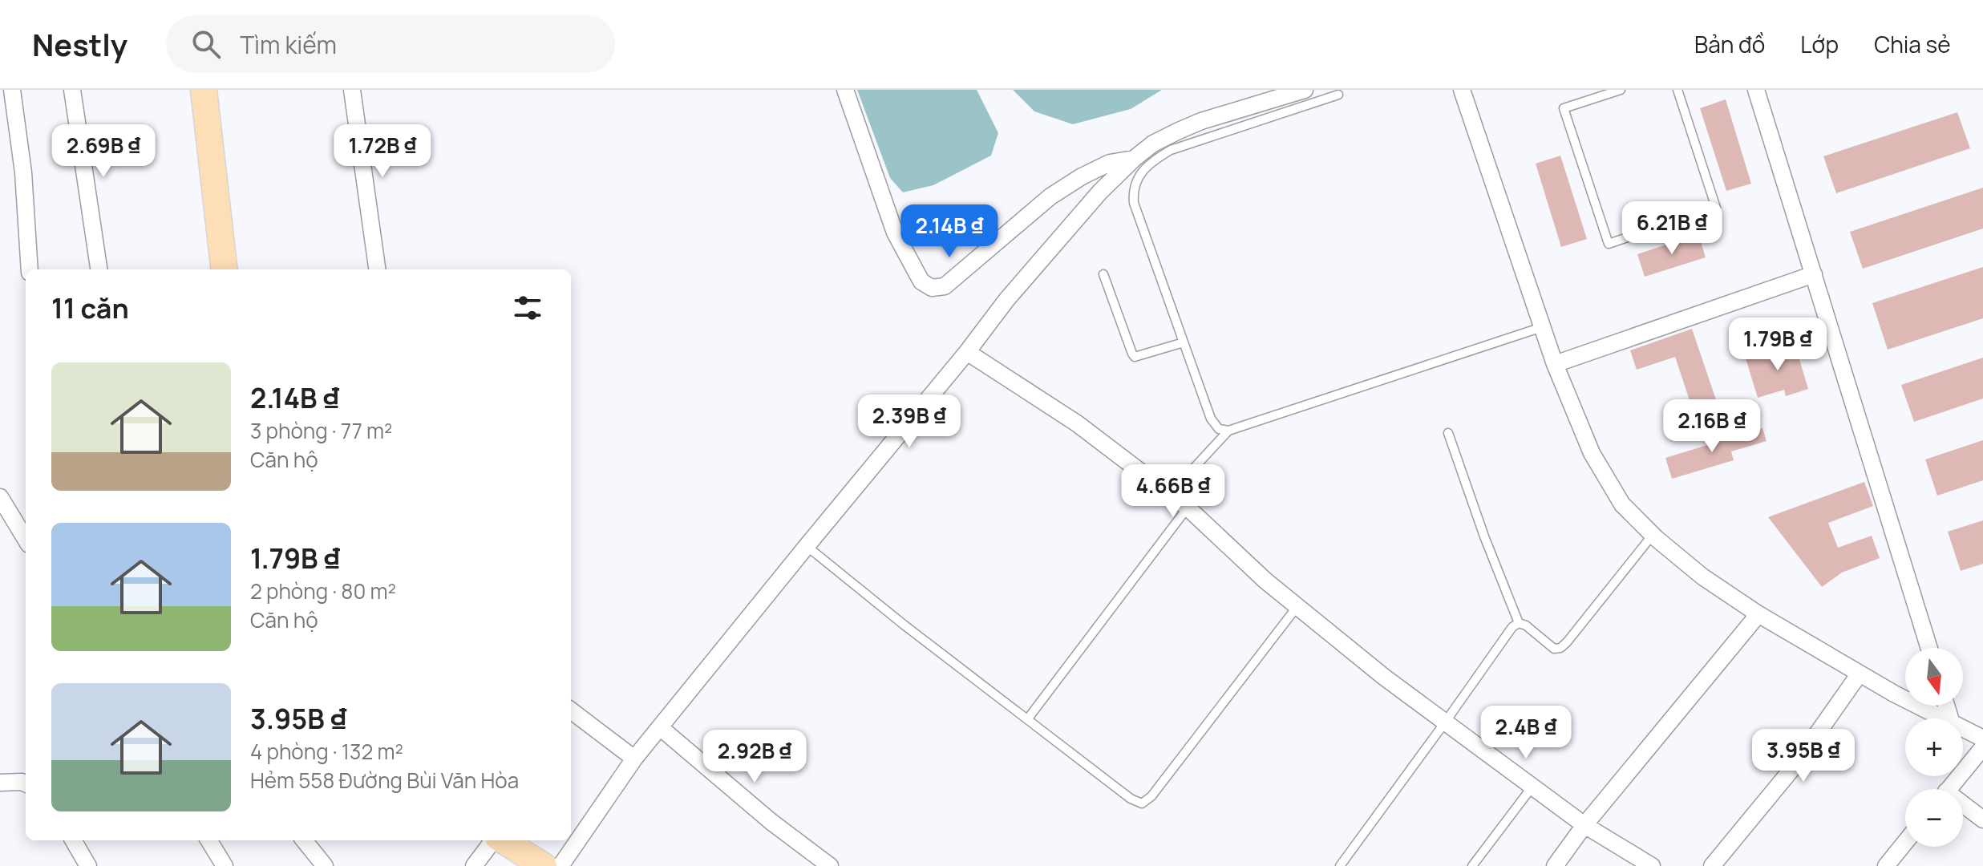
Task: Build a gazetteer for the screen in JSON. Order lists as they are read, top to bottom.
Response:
{
  "north": "bottom",
  "page": {
    "header": "Nestly",
    "search": "Tìm kiếm",
    "nav": ["Bản đồ", "Lớp", "Chia sẻ"],
    "price": [
      "2.69B ₫",
      "1.72B ₫",
      "6.21B ₫",
      "2.14B ₫",
      "1.79B ₫",
      "2.39B ₫",
      "2.16B ₫",
      "4.66B ₫",
      "2.4B ₫",
      "3.95B ₫",
      "2.92B ₫"
    ],
    "heading": "11 căn",
    "list": [
      {
        "name": "2.14B ₫",
        "note": "3 phòng · 77 m² · Căn hộ"
      },
      {
        "name": "1.79B ₫",
        "note": "2 phòng · 80 m² · Căn hộ"
      },
      {
        "name": "3.95B ₫",
        "note": "4 phòng · 132 m² · Hẻm 558 Đường Bùi Văn Hòa"
      }
    ],
    "map_buttons": ["+", "−"]
  }
}
